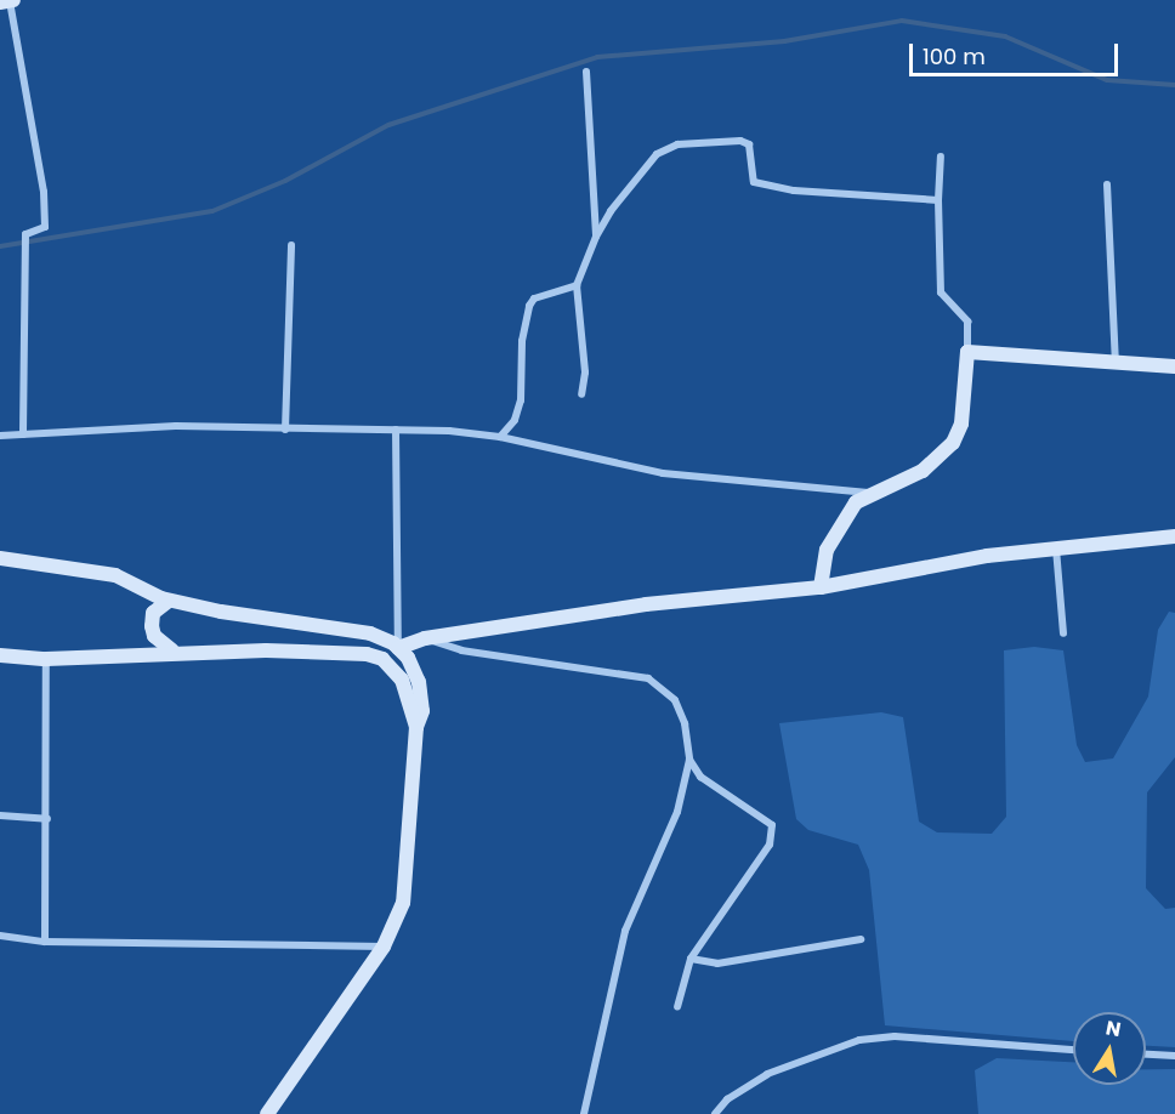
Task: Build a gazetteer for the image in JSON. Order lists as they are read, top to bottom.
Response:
{
  "scale_bar": "100 m",
  "north": "top"
}
